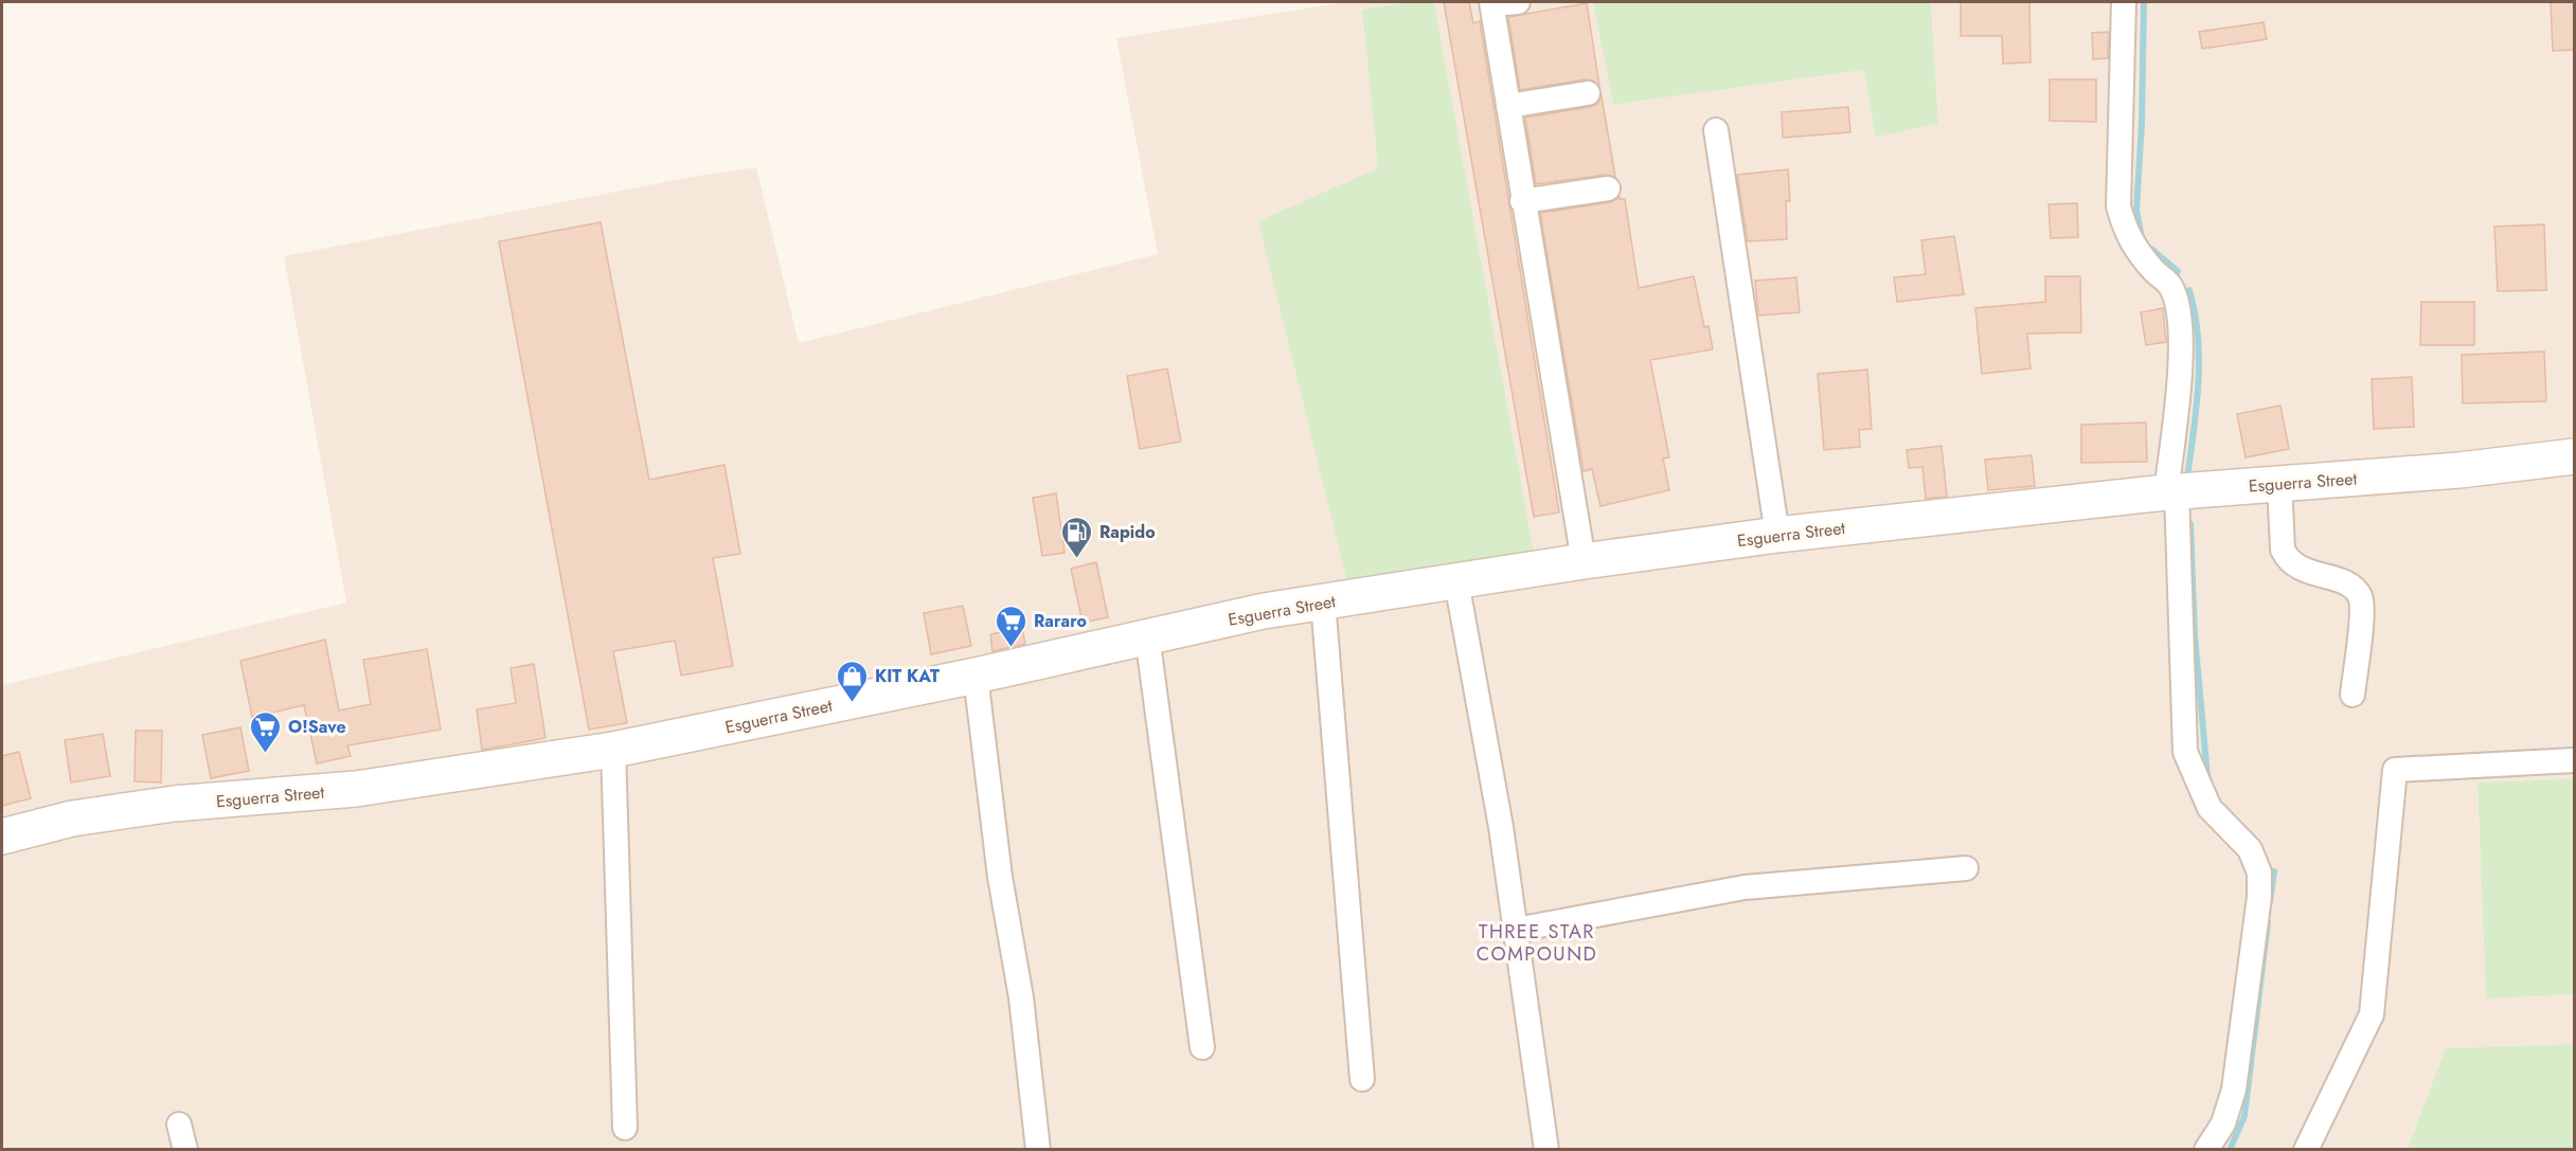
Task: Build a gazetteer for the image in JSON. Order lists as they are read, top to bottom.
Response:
{
  "streets": {
    "main road": ["Esguerra Street"]
  },
  "districts": ["THREE STAR COMPOUND"],
  "places": {
    "fuel station": ["Rapido"],
    "supermarket": ["Rararo", "O!Save"],
    "shop": ["KIT KAT"]
  }
}
